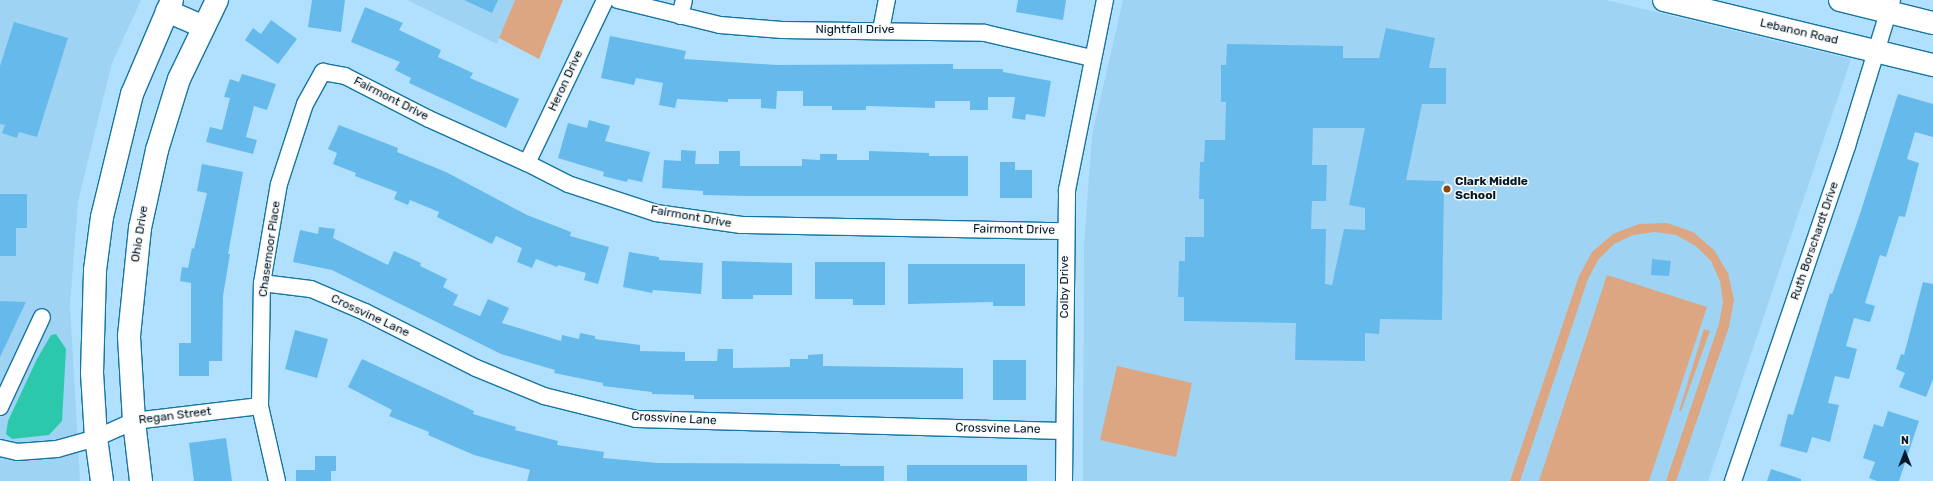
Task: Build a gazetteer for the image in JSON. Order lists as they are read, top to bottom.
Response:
{
  "streets": {
    "main road": ["Lebanon Road", "Ohio Drive"],
    "street": [
      "Nightfall Drive",
      "Heron Drive",
      "Fairmont Drive",
      "Ruth Borschardt Drive",
      "Chasemoor Place",
      "Colby Drive",
      "Crossvine Lane",
      "Regan Street"
    ]
  },
  "crossings": [
    ["Nightfall Drive", "Colby Drive"],
    ["Lebanon Road", "Ruth Borschardt Drive"],
    ["Heron Drive", "Fairmont Drive"],
    ["Fairmont Drive", "Chasemoor Place"],
    ["Fairmont Drive", "Colby Drive"],
    ["Ohio Drive", "Regan Street"],
    ["Chasemoor Place", "Crossvine Lane"],
    ["Chasemoor Place", "Regan Street"],
    ["Colby Drive", "Crossvine Lane"]
  ],
  "places": ["Clark Middle School"],
  "north": "top"
}
